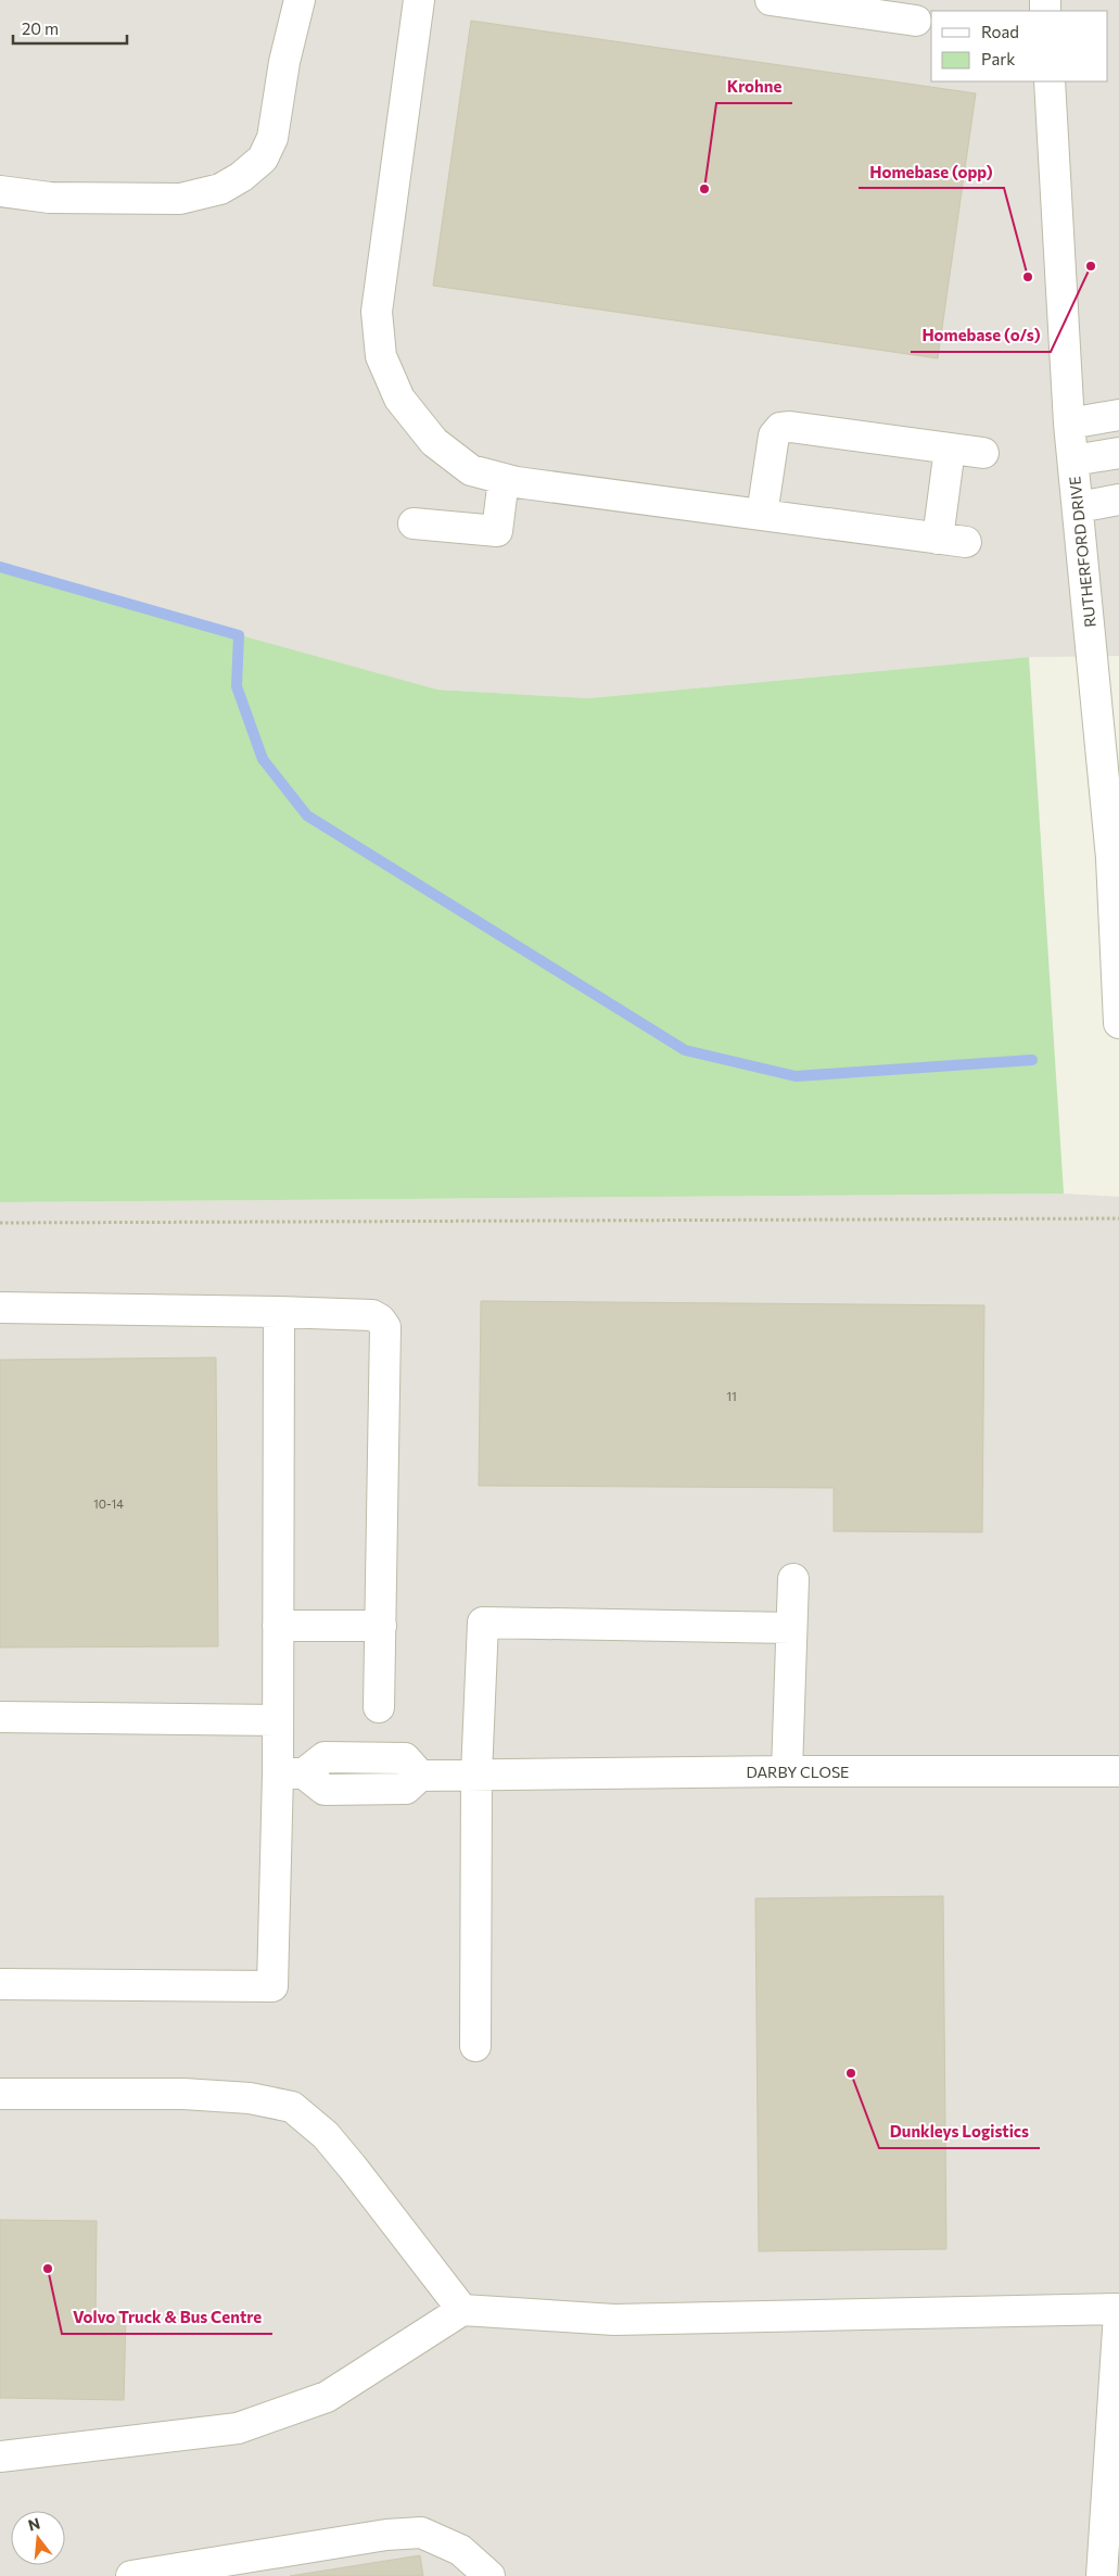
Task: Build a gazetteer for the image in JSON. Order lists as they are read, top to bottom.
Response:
{
  "streets": {
    "street": ["RUTHERFORD DRIVE", "DARBY CLOSE"]
  },
  "places": [
    "Krohne",
    "Homebase (o/s)",
    "Homebase (opp)",
    "Dunkleys Logistics",
    "Volvo Truck & Bus Centre"
  ],
  "house_numbers": ["11", "10-14"],
  "legend": ["Road", "Park"],
  "scale_bar": "20 m",
  "north": "top"
}
